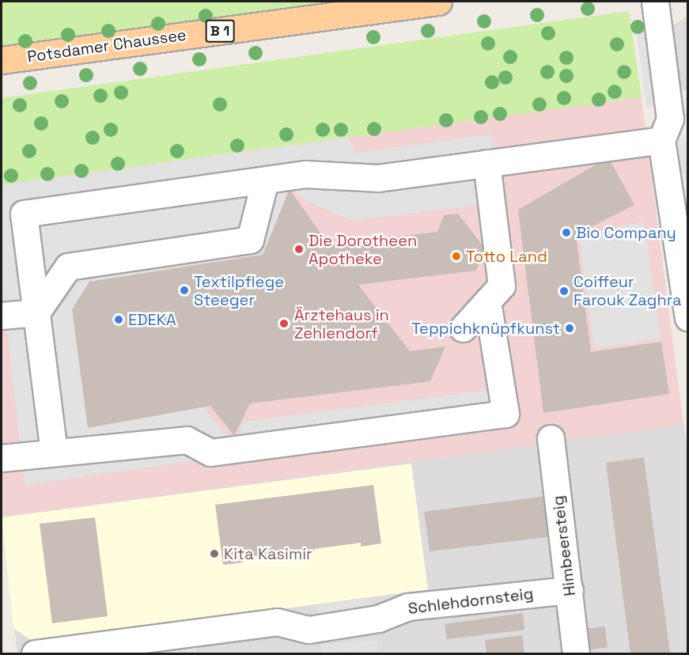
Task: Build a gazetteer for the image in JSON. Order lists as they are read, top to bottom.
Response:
{
  "streets": {
    "main road": ["B 1", "Potsdamer Chaussee"],
    "street": ["Himbeersteig", "Schlehdornsteig"]
  },
  "crossings": [
    ["Himbeersteig", "Schlehdornsteig"]
  ],
  "places": [
    "Bio Company",
    "Die Dorotheen Apotheke",
    "Totto Land",
    "Textilpflege Steeger",
    "Coiffeur Farouk Zaghra",
    "EDEKA",
    "Ärztehaus in Zehlendorf",
    "Teppichknüpfkunst",
    "Kita Kasimir"
  ]
}
